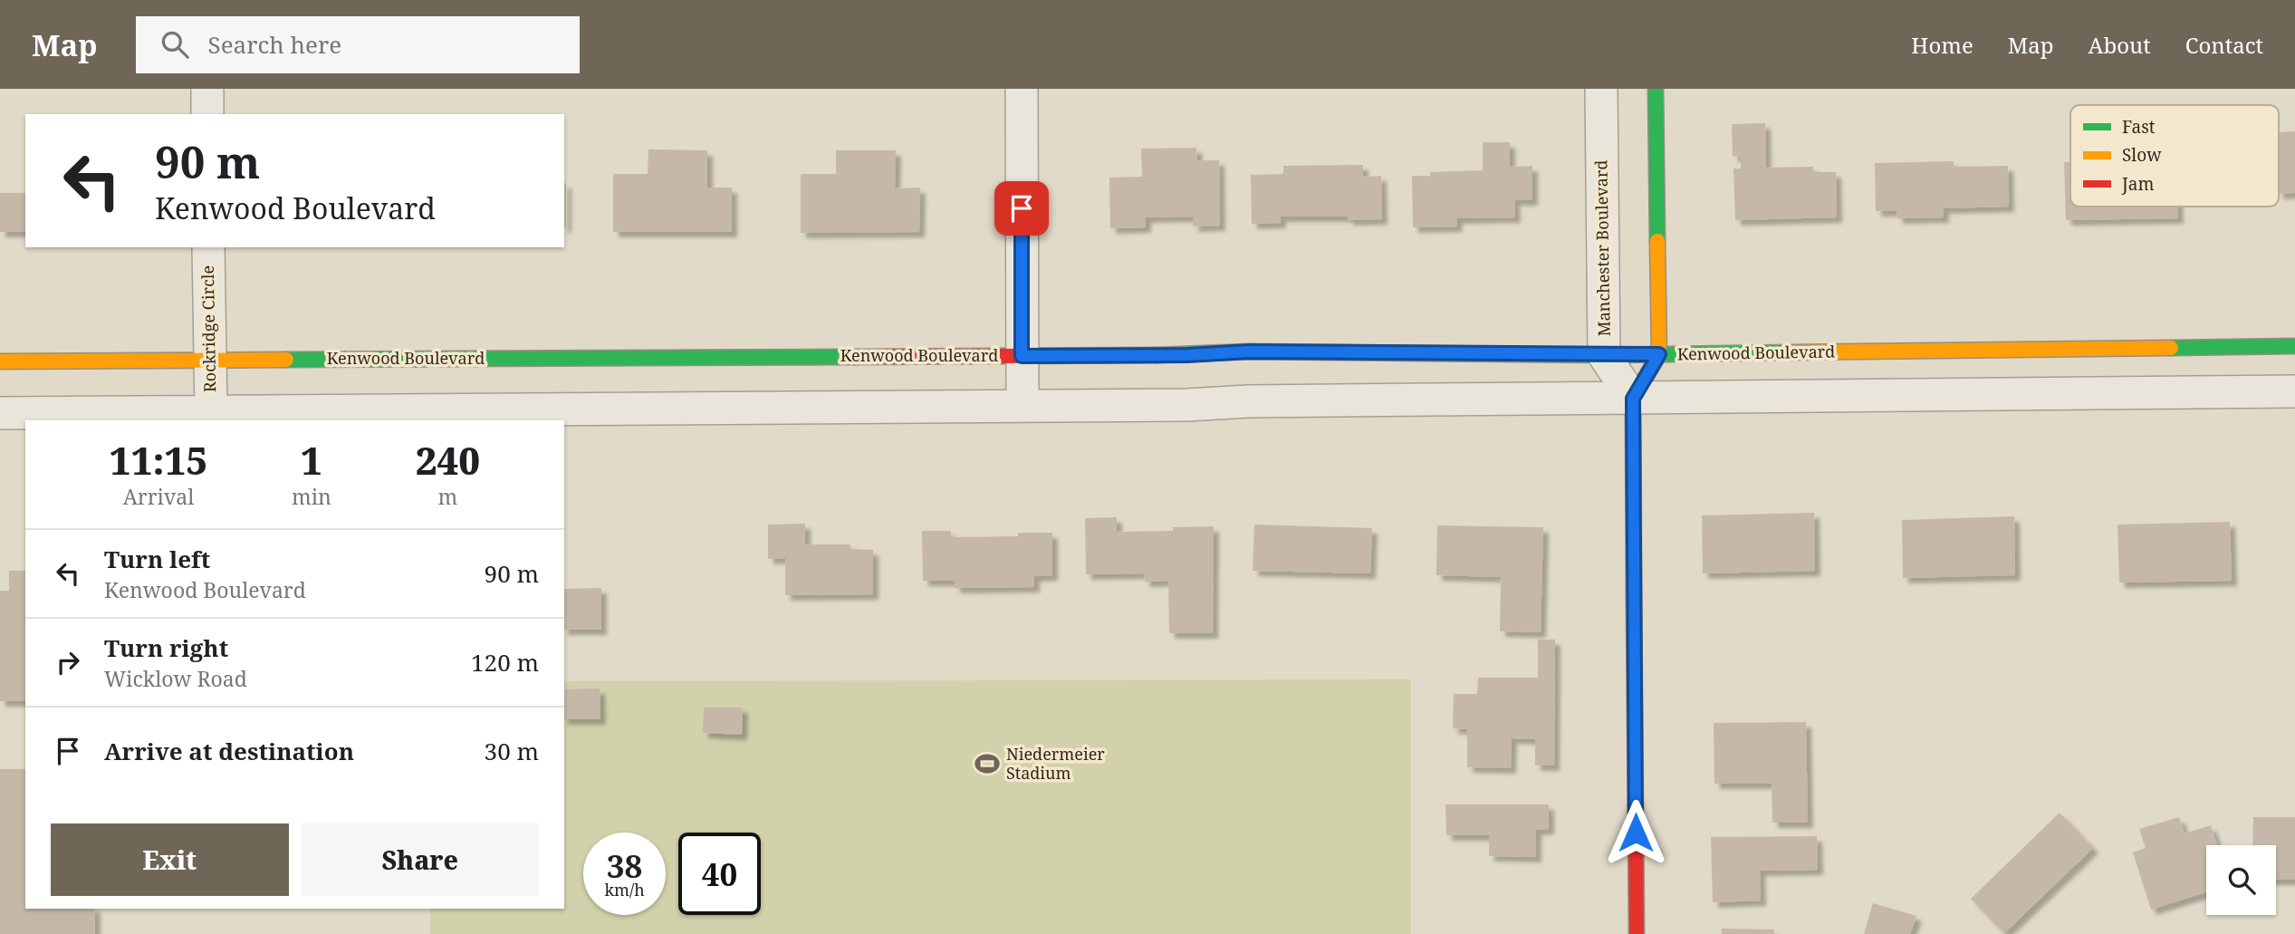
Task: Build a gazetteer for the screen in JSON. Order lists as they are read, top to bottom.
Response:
{
  "streets": {
    "street": ["Manchester Boulevard", "Rockridge Circle", "Kenwood Boulevard"]
  },
  "crossings": [
    ["Manchester Boulevard", "Kenwood Boulevard"],
    ["Rockridge Circle", "Kenwood Boulevard"]
  ],
  "places": {
    "sports": ["Niedermeier Stadium"]
  },
  "legend": ["Fast", "Slow", "Jam"],
  "page": {
    "header": "Map",
    "search": "Search here",
    "nav": [
      "Home",
      "Map",
      "About",
      "Contact"
    ],
    "turn": ["90 m", "Kenwood Boulevard"],
    "eta": [
      "11:15",
      "Arrival",
      "1",
      "min",
      "240",
      "m"
    ],
    "list": [
      {
        "name": "Turn left",
        "note": "Kenwood Boulevard",
        "value": "90 m"
      },
      {
        "name": "Turn right",
        "note": "Wicklow Road",
        "value": "120 m"
      },
      {
        "name": "Arrive at destination",
        "value": "30 m"
      }
    ],
    "buttons": ["Exit", "Share"],
    "speed": "38 km/h",
    "limit": "40"
  }
}
